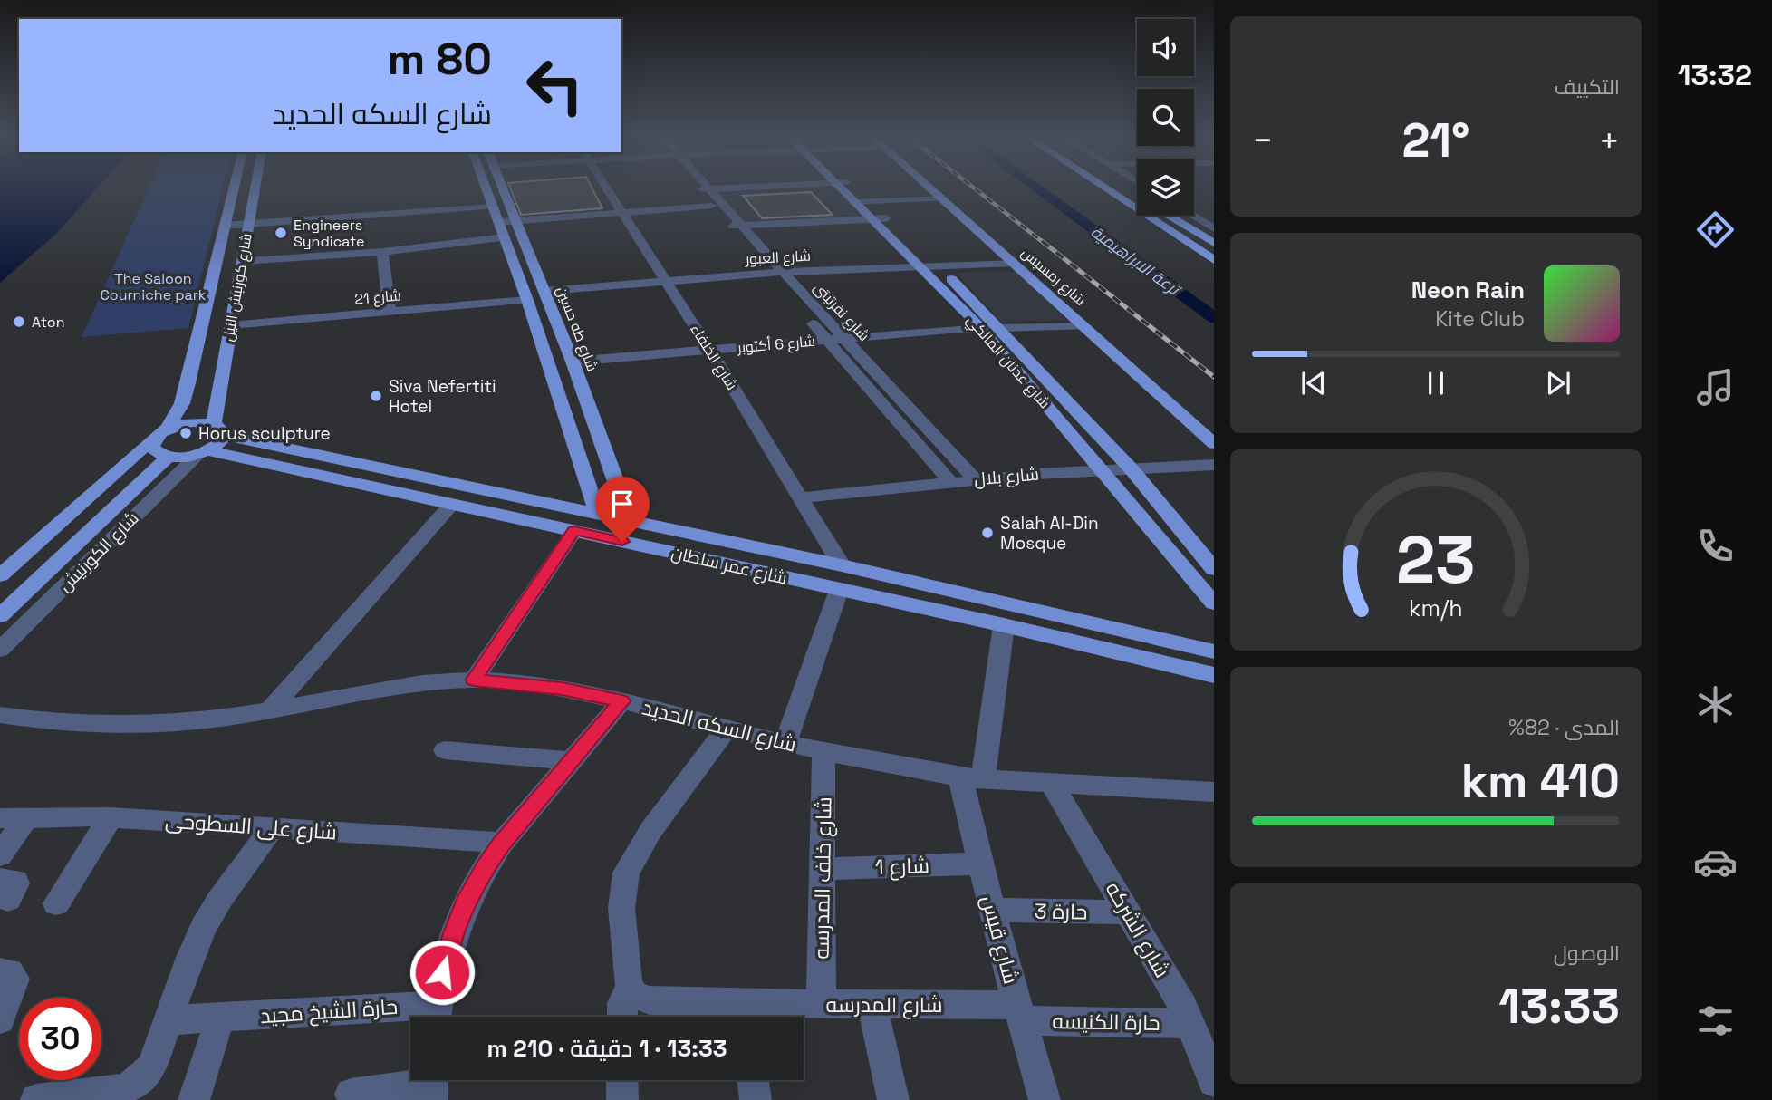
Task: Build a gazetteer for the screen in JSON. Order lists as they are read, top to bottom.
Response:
{
  "streets": {
    "main road": [
      "شارع رمسيس",
      "شارع كورنيش النيل",
      "شارع طه حسين",
      "شارع عدنان المالكي",
      "شارع عمر سلطان"
    ],
    "street": [
      "شارع العبور",
      "شارع 21",
      "شارع نفرتيتى",
      "شارع 6 أكتوبر",
      "شارع الخلفاء",
      "شارع بلال",
      "شارع الكورنيش",
      "شارع السكه الحديد",
      "شارع على السطوحى",
      "شارع 1",
      "شارع خلف المدرسه",
      "حارة 3",
      "شارع الشركه",
      "شارع قيس",
      "شارع المدرسه",
      "حارة الشيخ مجيد",
      "حارة الكنيسه"
    ]
  },
  "crossings": [
    ["شارع العبور", "شارع رمسيس"],
    ["شارع العبور", "شارع نفرتيتى"],
    ["شارع العبور", "شارع طه حسين"],
    ["شارع العبور", "شارع الخلفاء"],
    ["شارع العبور", "شارع عدنان المالكي"],
    ["شارع كورنيش النيل", "شارع 21"],
    ["شارع كورنيش النيل", "شارع عمر سلطان"],
    ["شارع نفرتيتى", "شارع 6 أكتوبر"],
    ["شارع نفرتيتى", "شارع بلال"],
    ["شارع طه حسين", "شارع 6 أكتوبر"],
    ["شارع طه حسين", "شارع عمر سلطان"],
    ["شارع 6 أكتوبر", "شارع الخلفاء"],
    ["شارع 6 أكتوبر", "شارع عدنان المالكي"],
    ["شارع الخلفاء", "شارع بلال"],
    ["شارع الخلفاء", "شارع عمر سلطان"],
    ["شارع عدنان المالكي", "شارع بلال"],
    ["شارع الكورنيش", "شارع عمر سلطان"],
    ["شارع السكه الحديد", "شارع خلف المدرسه"],
    ["شارع السكه الحديد", "شارع الشركه"],
    ["شارع السكه الحديد", "شارع قيس"],
    ["شارع 1", "شارع خلف المدرسه"],
    ["شارع 1", "شارع قيس"],
    ["شارع خلف المدرسه", "شارع المدرسه"],
    ["حارة 3", "شارع الشركه"],
    ["حارة 3", "شارع قيس"],
    ["شارع الشركه", "حارة الكنيسه"],
    ["شارع قيس", "شارع المدرسه"],
    ["شارع قيس", "حارة الكنيسه"],
    ["شارع المدرسه", "حارة الكنيسه"]
  ],
  "water": ["ترعة الابراهيمية"],
  "parks": ["The Saloon Courniche park"],
  "places": [
    "Engineers Syndicate",
    "Aton",
    "Siva Nefertiti Hotel",
    "Horus sculpture",
    "Salah Al-Din Mosque"
  ],
  "page": {
    "tabs": "13:32",
    "tile": [
      "التكييف",
      ["المدى · 82%", "410 km"],
      ["الوصول", "13:33"]
    ],
    "turn": ["80 m", "شارع السكه الحديد"],
    "heat": ["−", "21°", "+"],
    "song": ["Neon Rain", "Kite Club"],
    "limit": "30",
    "trip": "13:33 · 1 دقيقة · 210 m",
    "gauge": ["23", "km/h"]
  }
}
